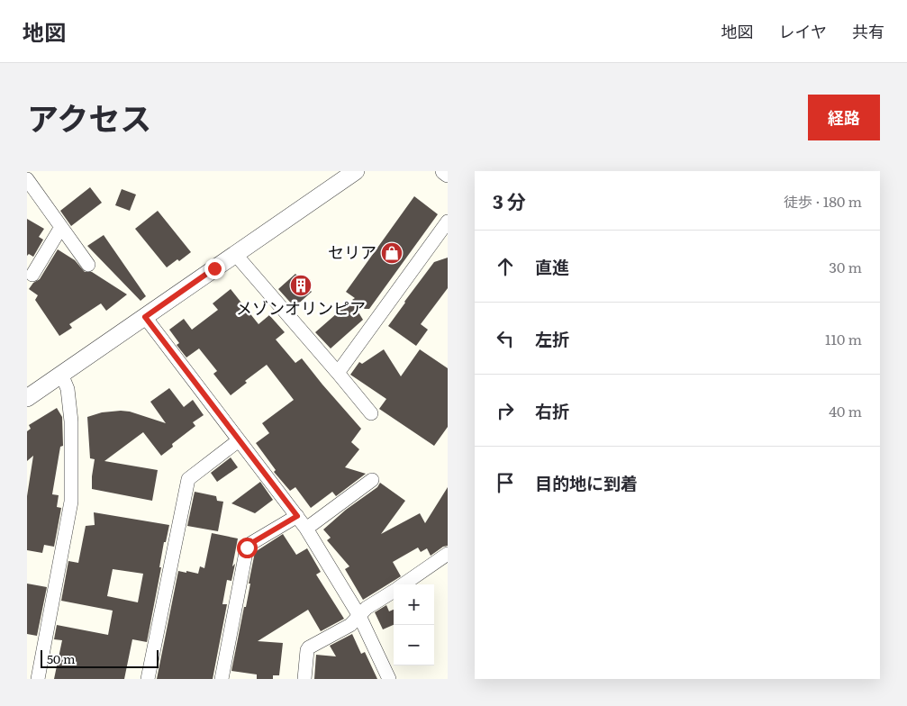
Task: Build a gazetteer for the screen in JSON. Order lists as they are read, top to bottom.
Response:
{
  "places": {
    "shop": ["セリア"],
    "building": ["メゾンオリンピア"]
  },
  "scale_bar": "50 m",
  "page": {
    "header": "地図",
    "nav": ["地図", "レイヤ", "共有"],
    "title": "アクセス",
    "buttons": "経路",
    "heading": ["3 分", "徒歩 · 180 m"],
    "list": [
      ["直進", "30 m"],
      ["左折", "110 m"],
      ["右折", "40 m"],
      "目的地に到着"
    ],
    "map_buttons": ["+", "−"],
    "scale": "50 m"
  }
}
